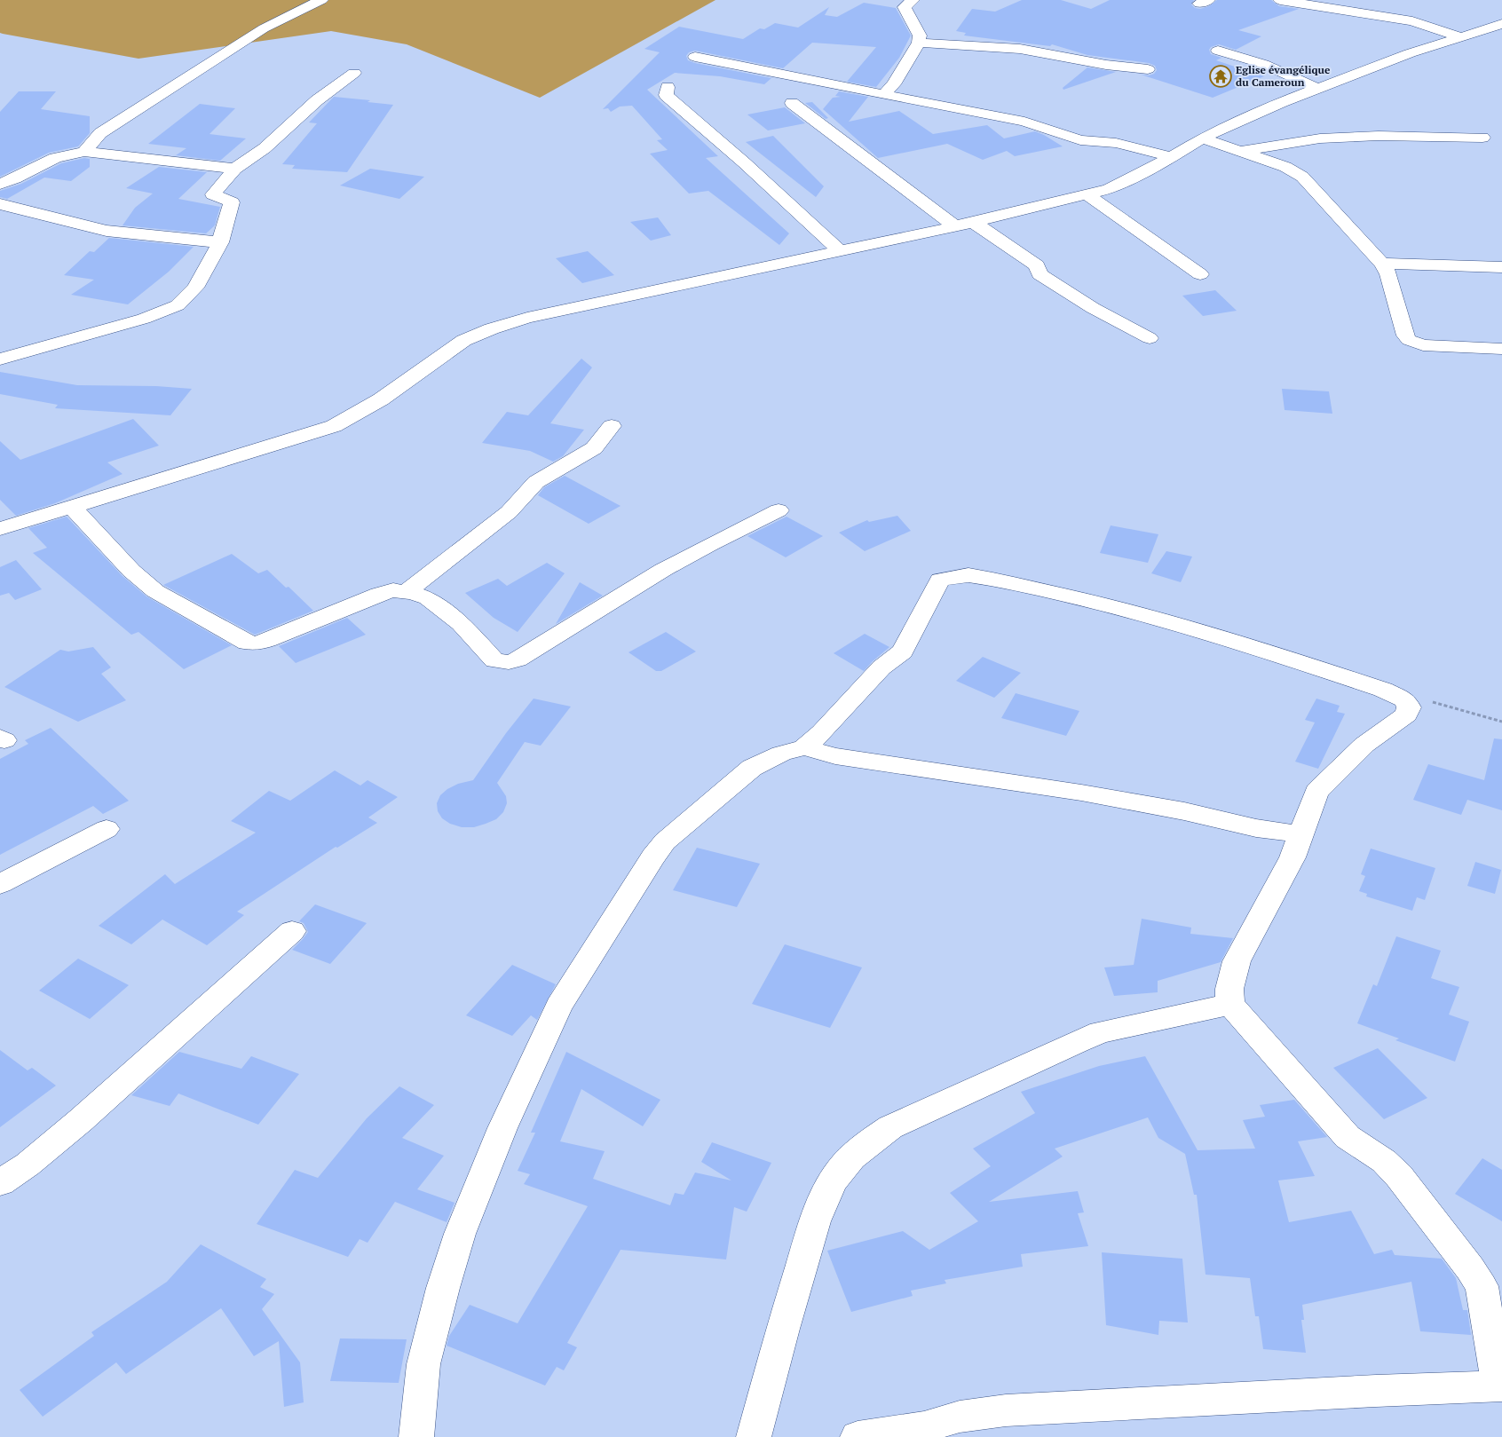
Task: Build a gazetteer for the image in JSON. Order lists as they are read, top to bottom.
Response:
{
  "places": {
    "temple": ["Eglise évangélique du Cameroun"]
  }
}
